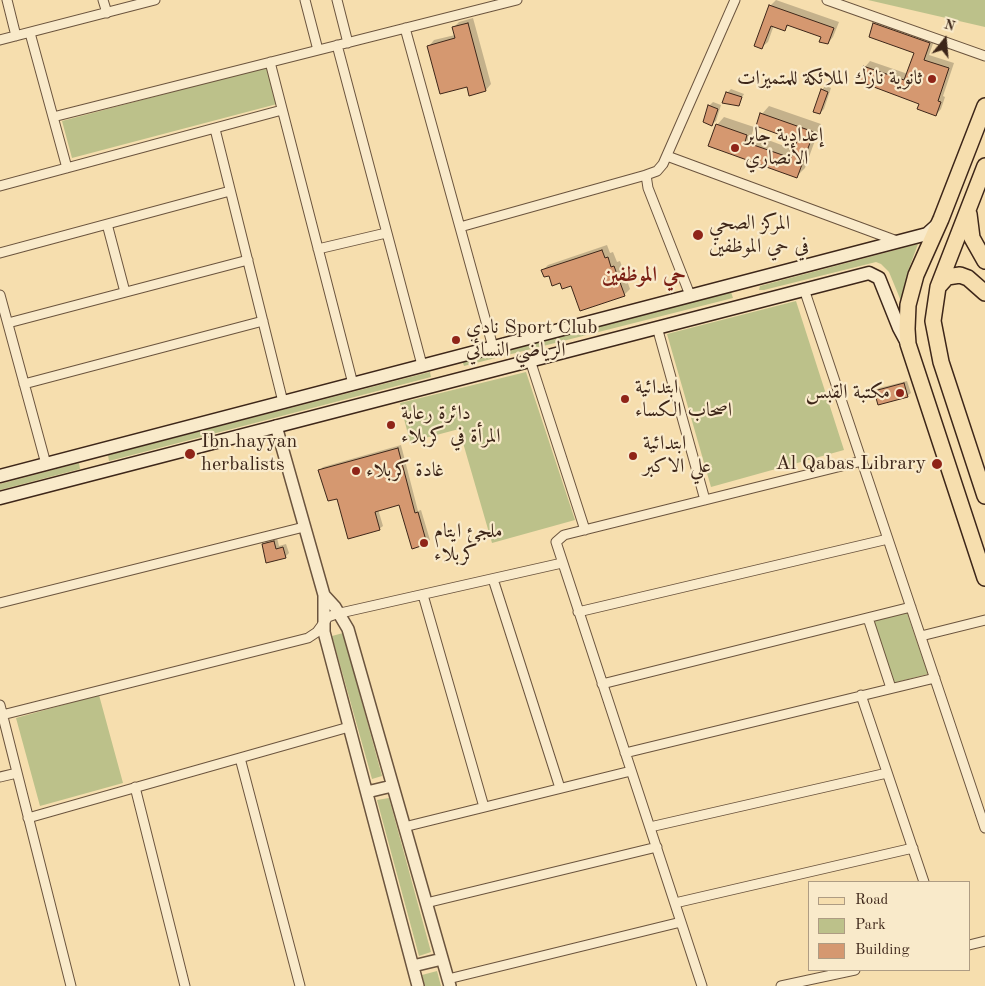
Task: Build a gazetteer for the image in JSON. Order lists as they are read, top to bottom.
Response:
{
  "districts": ["حي الموظفين"],
  "places": [
    "ثانوية نازك الملائكة للمتميزات",
    "إعدادية جابر الأنصاري",
    "المركز الصحي في حي الموظفين",
    "نادي Sport Club الرياضي النسائي",
    "مكتبة القبس",
    "ابتدائية اصحاب الكساء",
    "دائرة رعاية المرأة في كربلاء",
    "Ibn hayyan herbalists",
    "ابتدائية علي الاكبر",
    "Al Qabas Library",
    "غادة كربلاء",
    "ملجئ ايتام كربلاء"
  ],
  "legend": ["Road", "Park", "Building"],
  "north": "top"
}
